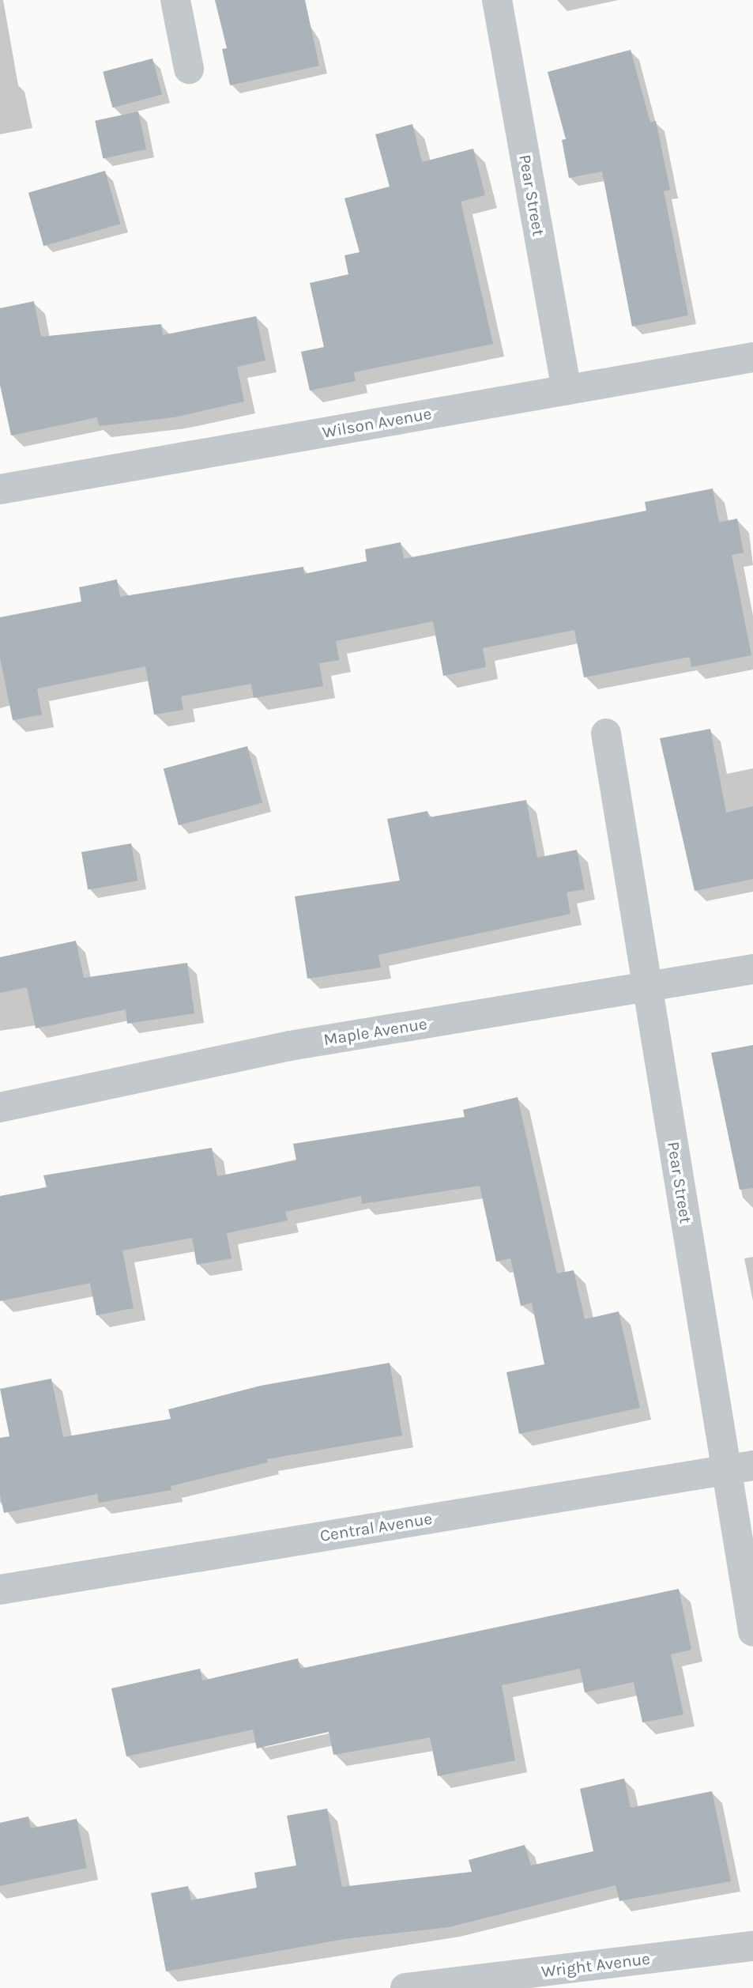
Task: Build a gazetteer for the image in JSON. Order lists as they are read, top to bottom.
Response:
{
  "streets": {
    "street": [
      "Pear Street",
      "Wilson Avenue",
      "Maple Avenue",
      "Central Avenue",
      "Wright Avenue"
    ]
  },
  "crossings": [
    ["Pear Street", "Wilson Avenue"],
    ["Pear Street", "Maple Avenue"],
    ["Pear Street", "Central Avenue"]
  ]
}
